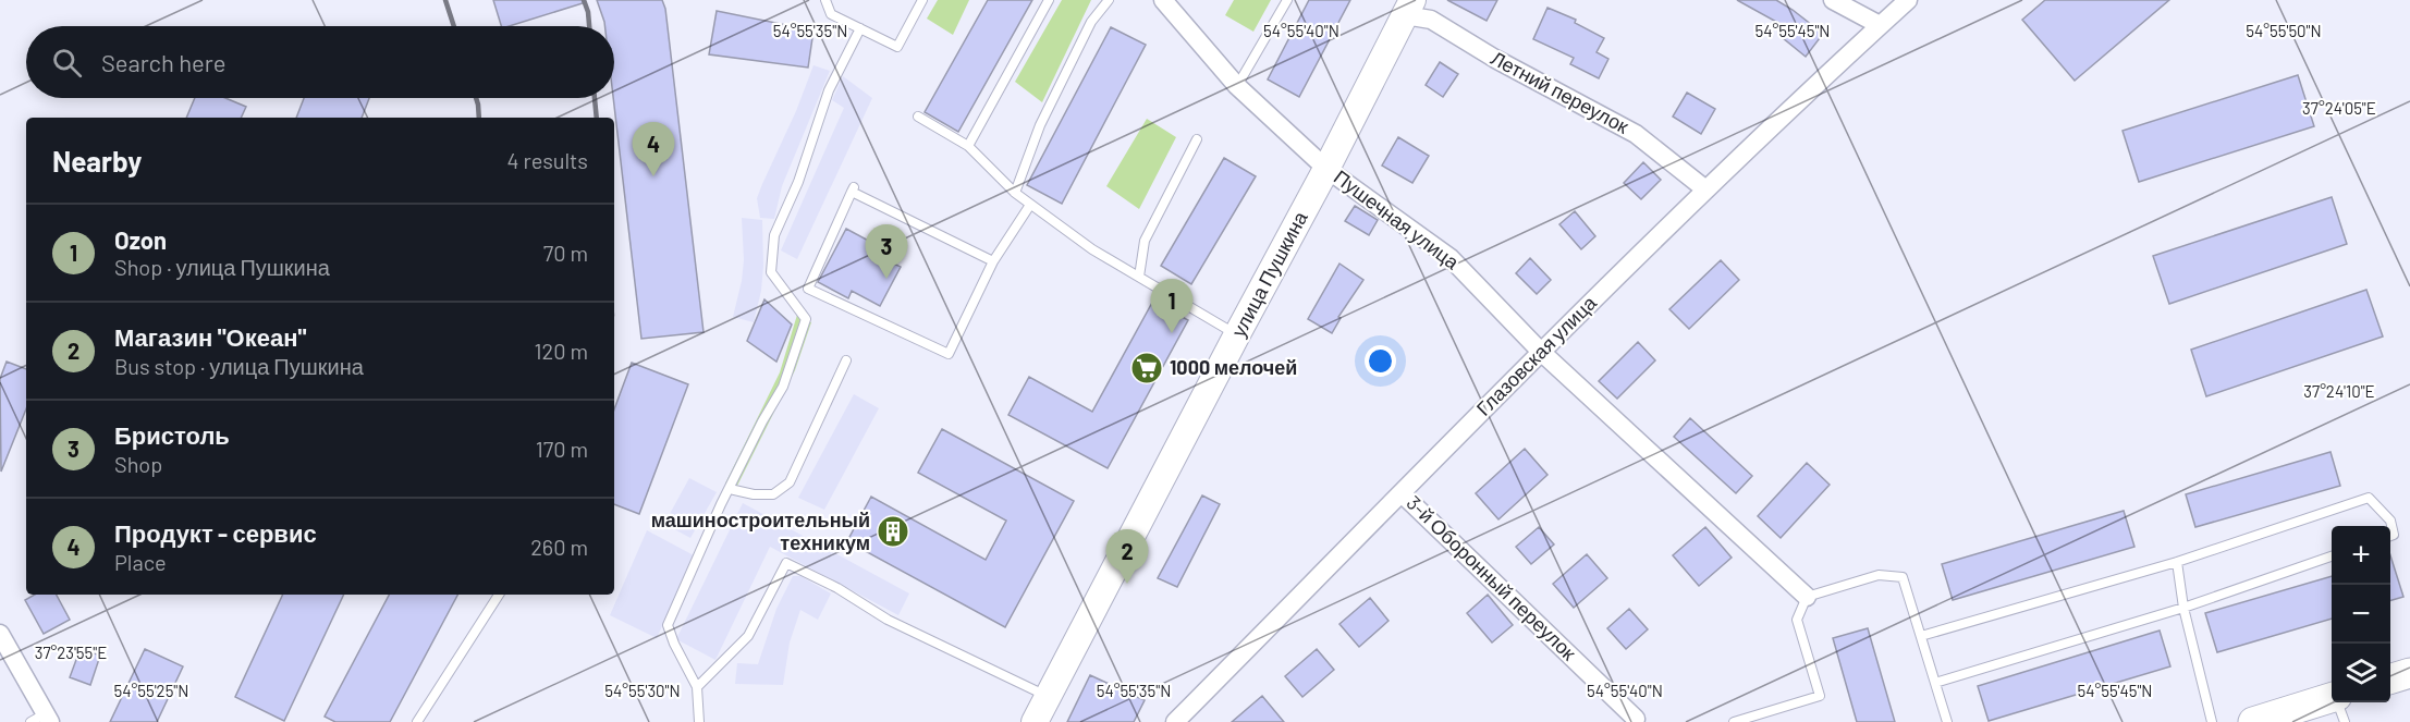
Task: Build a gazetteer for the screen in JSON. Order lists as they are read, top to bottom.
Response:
{
  "streets": {
    "street": [
      "Летний переулок",
      "Пушечная улица",
      "улица Пушкина",
      "Глазовская улица",
      "3-й Оборонный переулок"
    ]
  },
  "crossings": [
    ["Летний переулок", "улица Пушкина"],
    ["Летний переулок", "Глазовская улица"],
    ["Пушечная улица", "улица Пушкина"],
    ["Пушечная улица", "Глазовская улица"],
    ["Глазовская улица", "3-й Оборонный переулок"]
  ],
  "places": {
    "supermarket": ["1000 мелочей"],
    "building": ["машиностроительный техникум"]
  },
  "page": {
    "search": "Search here",
    "heading": ["Nearby", "4 results"],
    "pins": [
      "4",
      "3",
      "1",
      "2"
    ],
    "list": [
      {
        "mark": "1",
        "name": "Ozon",
        "note": "Shop · улица Пушкина",
        "value": "70 m"
      },
      {
        "mark": "2",
        "name": "Магазин \"Океан\"",
        "note": "Bus stop · улица Пушкина",
        "value": "120 m"
      },
      {
        "mark": "3",
        "name": "Бристоль",
        "note": "Shop",
        "value": "170 m"
      },
      {
        "mark": "4",
        "name": "Продукт - сервис",
        "note": "Place",
        "value": "260 m"
      }
    ],
    "map_buttons": ["+", "−"]
  },
  "coordinates": [
    "54°55'35\"N",
    "54°55'40\"N",
    "54°55'45\"N",
    "54°55'50\"N",
    "37°24'05\"E",
    "37°24'10\"E",
    "37°23'55\"E",
    "54°55'25\"N",
    "54°55'30\"N"
  ]
}
